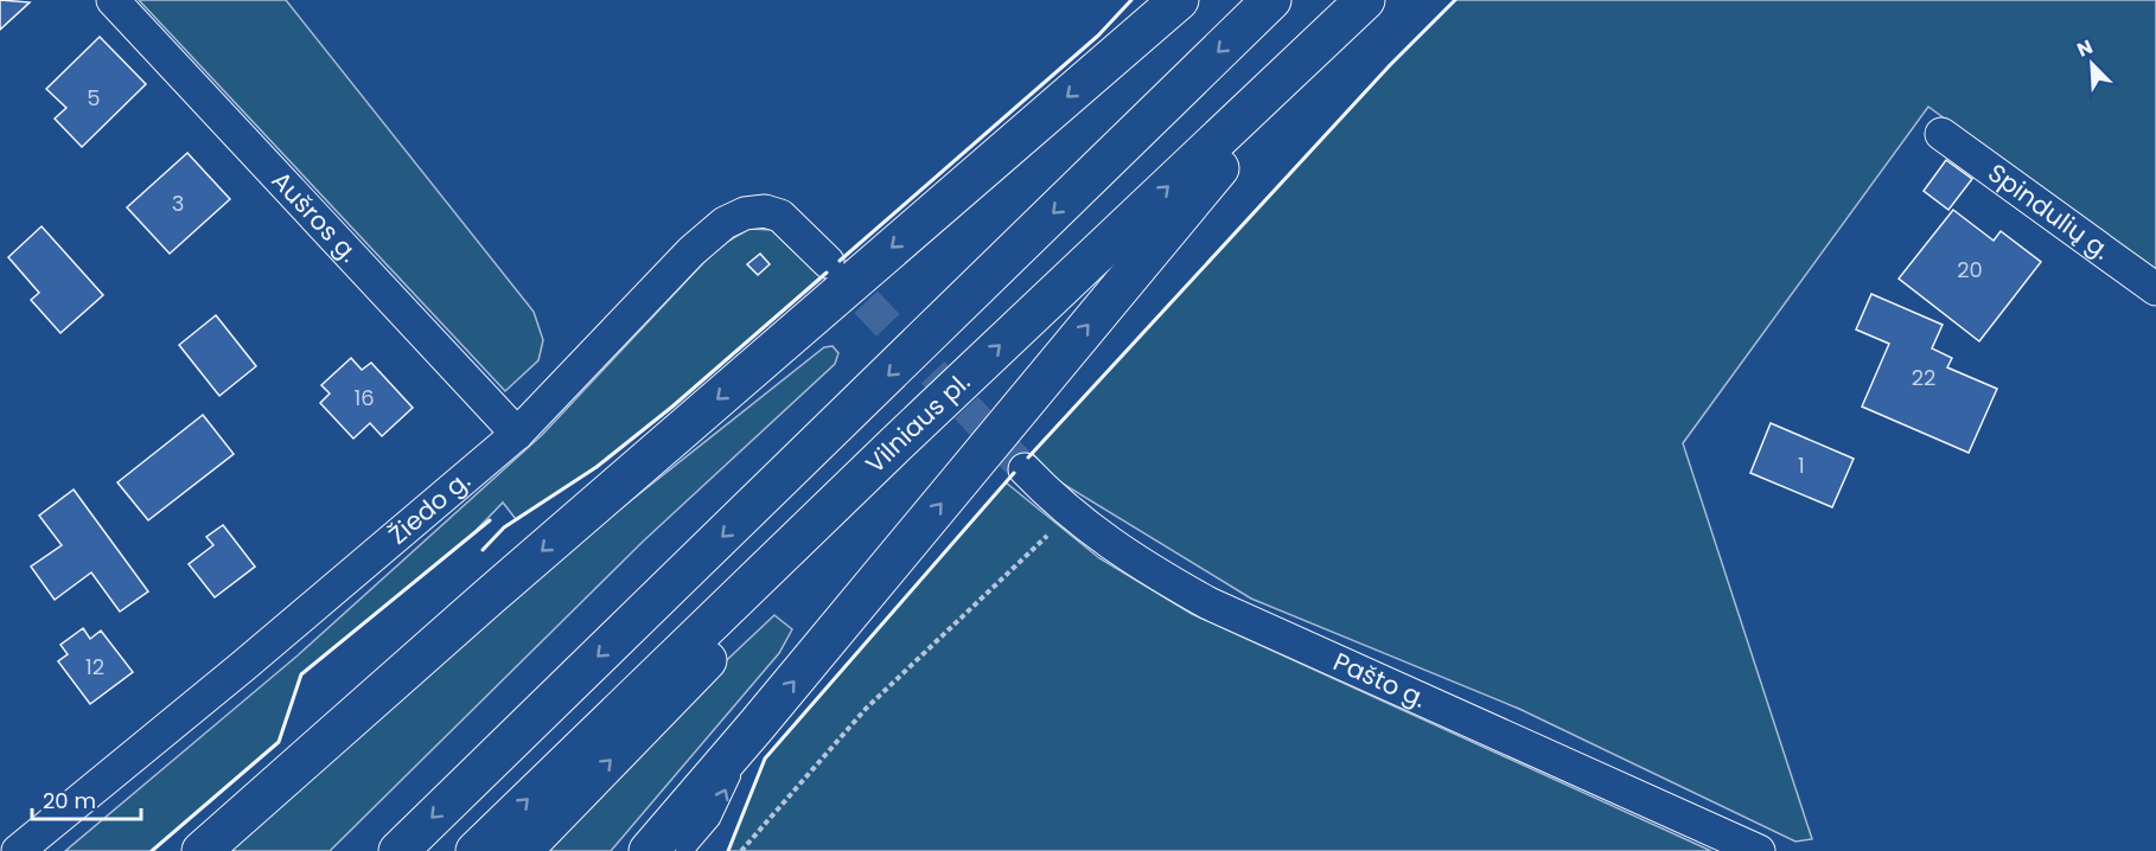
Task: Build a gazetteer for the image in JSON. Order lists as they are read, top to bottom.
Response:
{
  "streets": {
    "highway": ["Vilniaus pl."],
    "street": [
      "Spindulių g.",
      "Aušros g.",
      "Žiedo g.",
      "Pašto g."
    ]
  },
  "crossings": [
    ["Aušros g.", "Žiedo g."]
  ],
  "house_numbers": [
    "5",
    "3",
    "20",
    "22",
    "16",
    "1",
    "12"
  ],
  "scale_bar": "20 m",
  "north": "top left"
}
